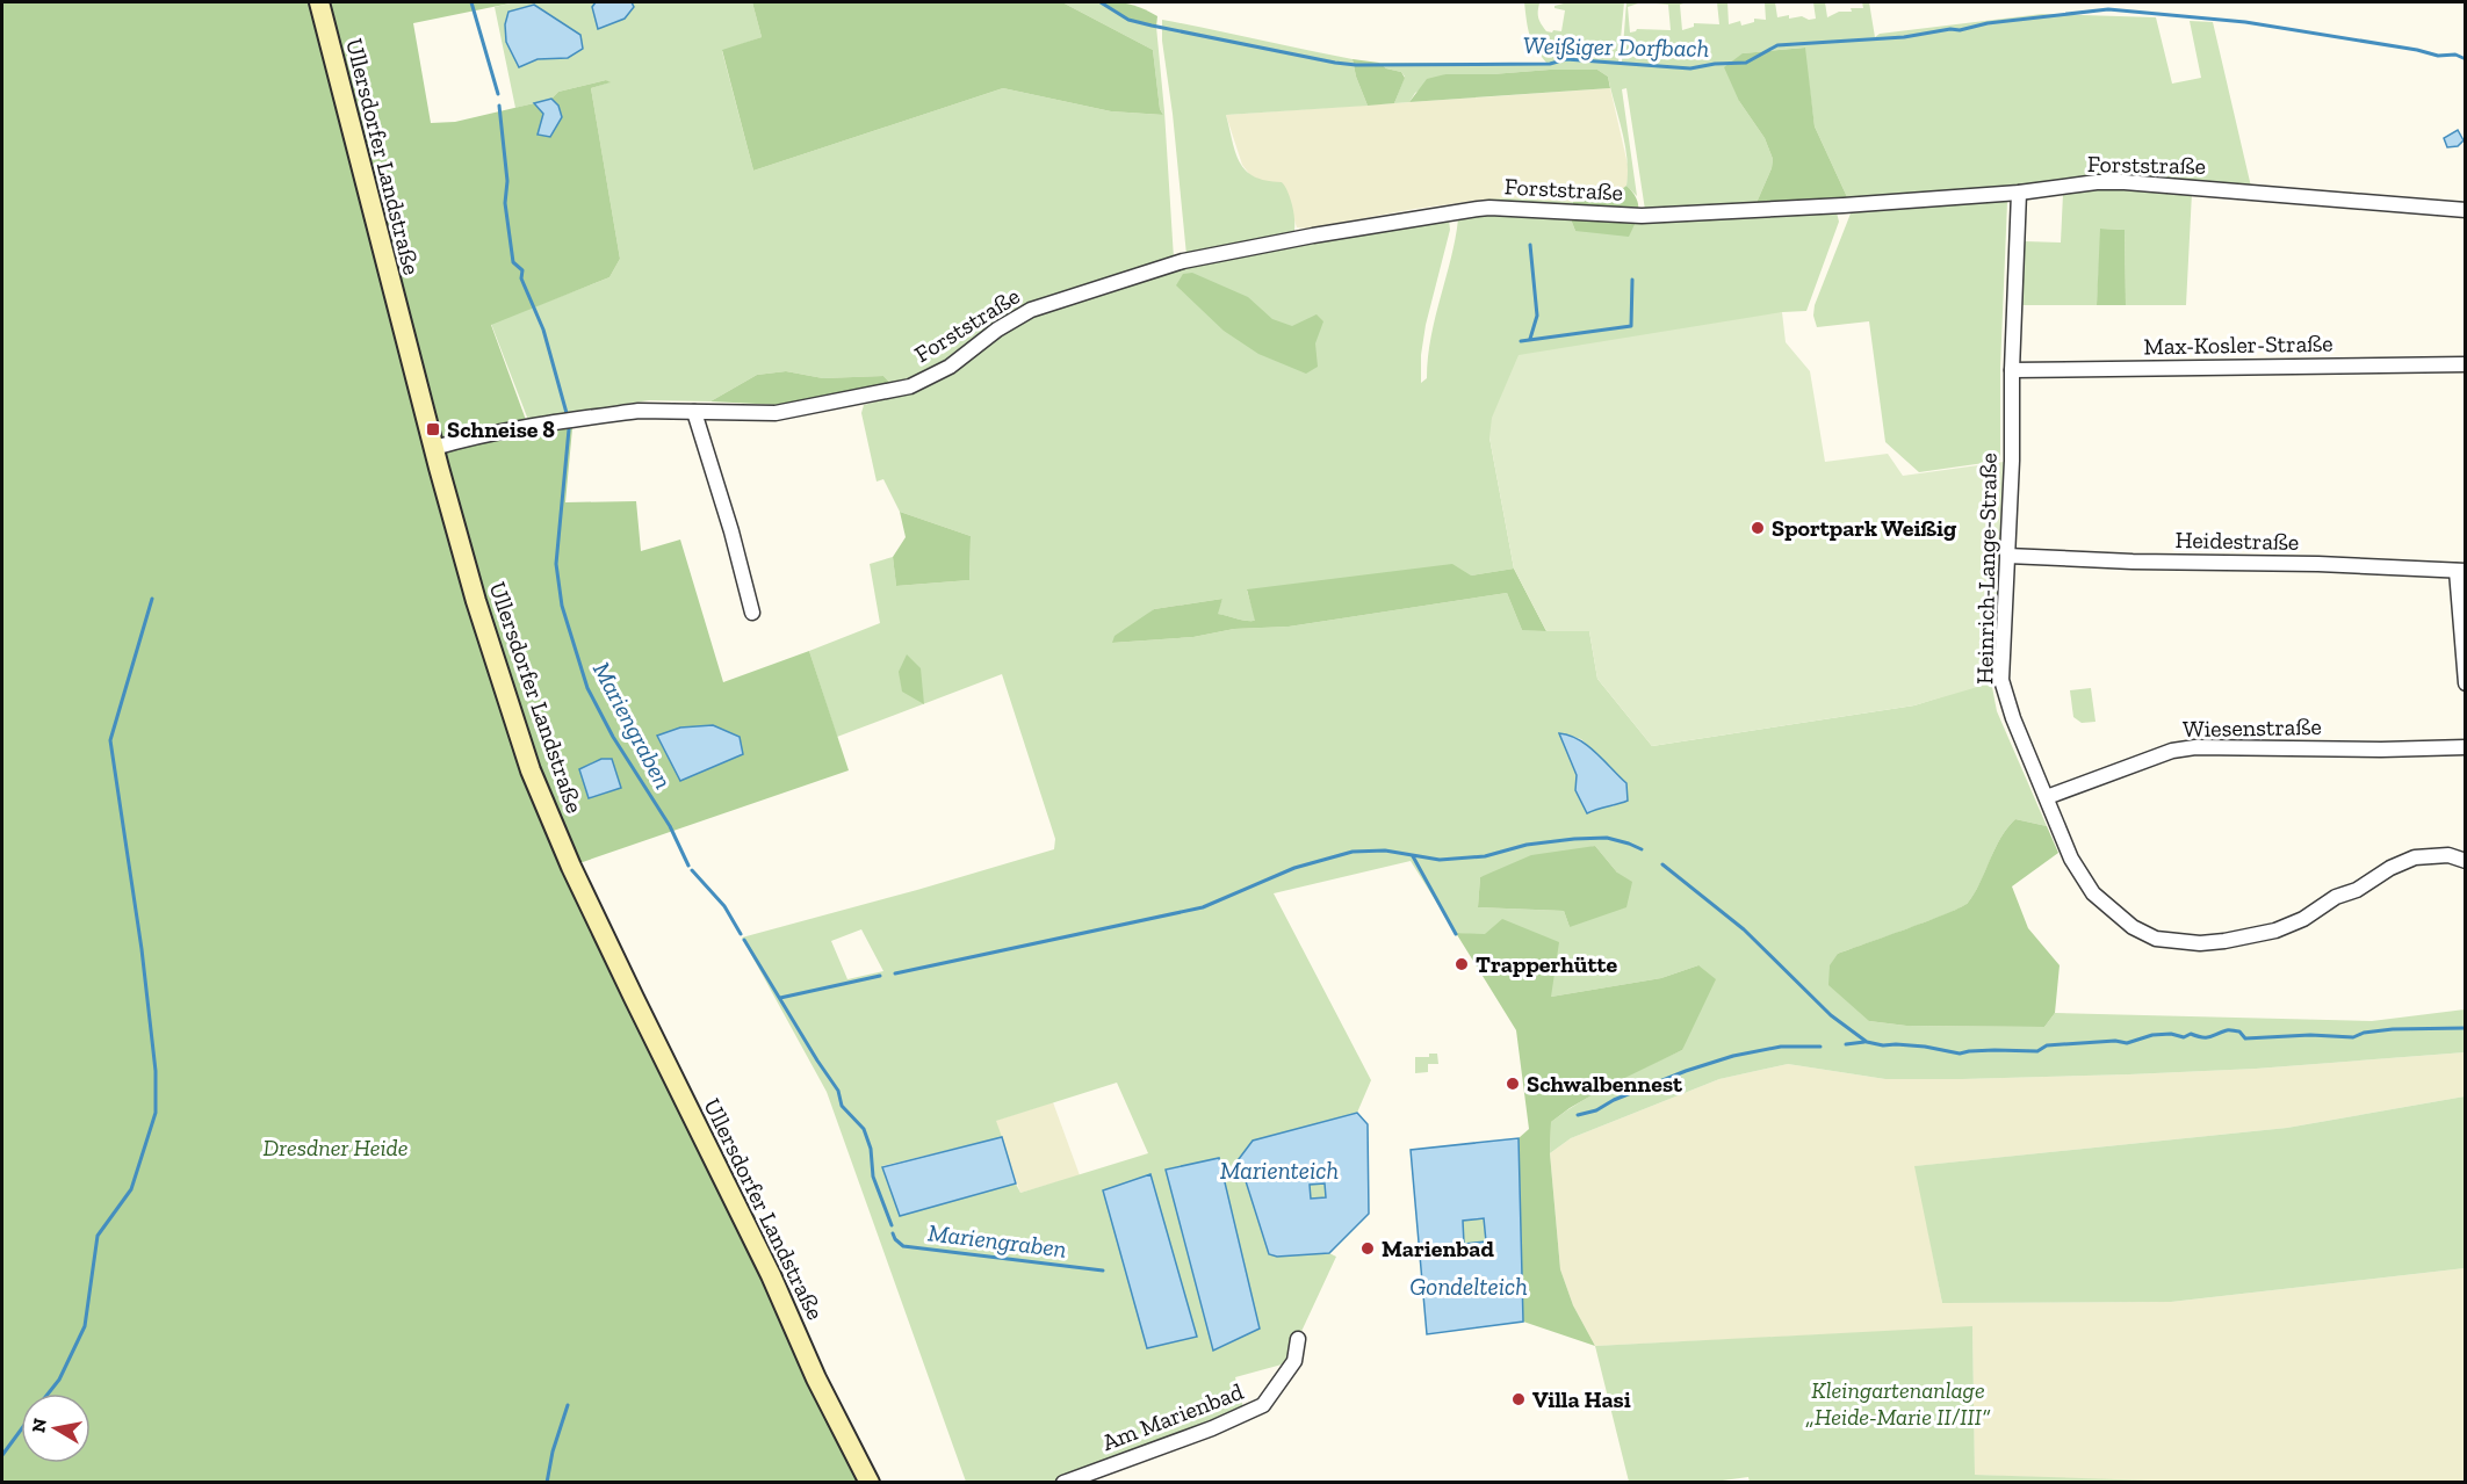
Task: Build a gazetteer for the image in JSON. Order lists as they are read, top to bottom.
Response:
{
  "streets": {
    "main road": ["Ullersdorfer Landstraße"],
    "street": [
      "Forststraße",
      "Max-Kosler-Straße",
      "Heidestraße",
      "Heinrich-Lange-Straße",
      "Wiesenstraße",
      "Am Marienbad"
    ]
  },
  "crossings": [
    ["Ullersdorfer Landstraße", "Forststraße"],
    ["Forststraße", "Heinrich-Lange-Straße"],
    ["Max-Kosler-Straße", "Heinrich-Lange-Straße"],
    ["Heidestraße", "Heinrich-Lange-Straße"],
    ["Heinrich-Lange-Straße", "Wiesenstraße"]
  ],
  "water": [
    "Weißiger Dorfbach",
    "Mariengraben",
    "Marienteich",
    "Gondelteich"
  ],
  "parks": ["Dresdner Heide", "Kleingartenanlage „Heide-Marie II/III“"],
  "places": {
    "transit": ["Schneise 8"],
    "other": [
      "Sportpark Weißig",
      "Trapperhütte",
      "Schwalbennest",
      "Marienbad",
      "Villa Hasi"
    ]
  },
  "north": "left"
}
